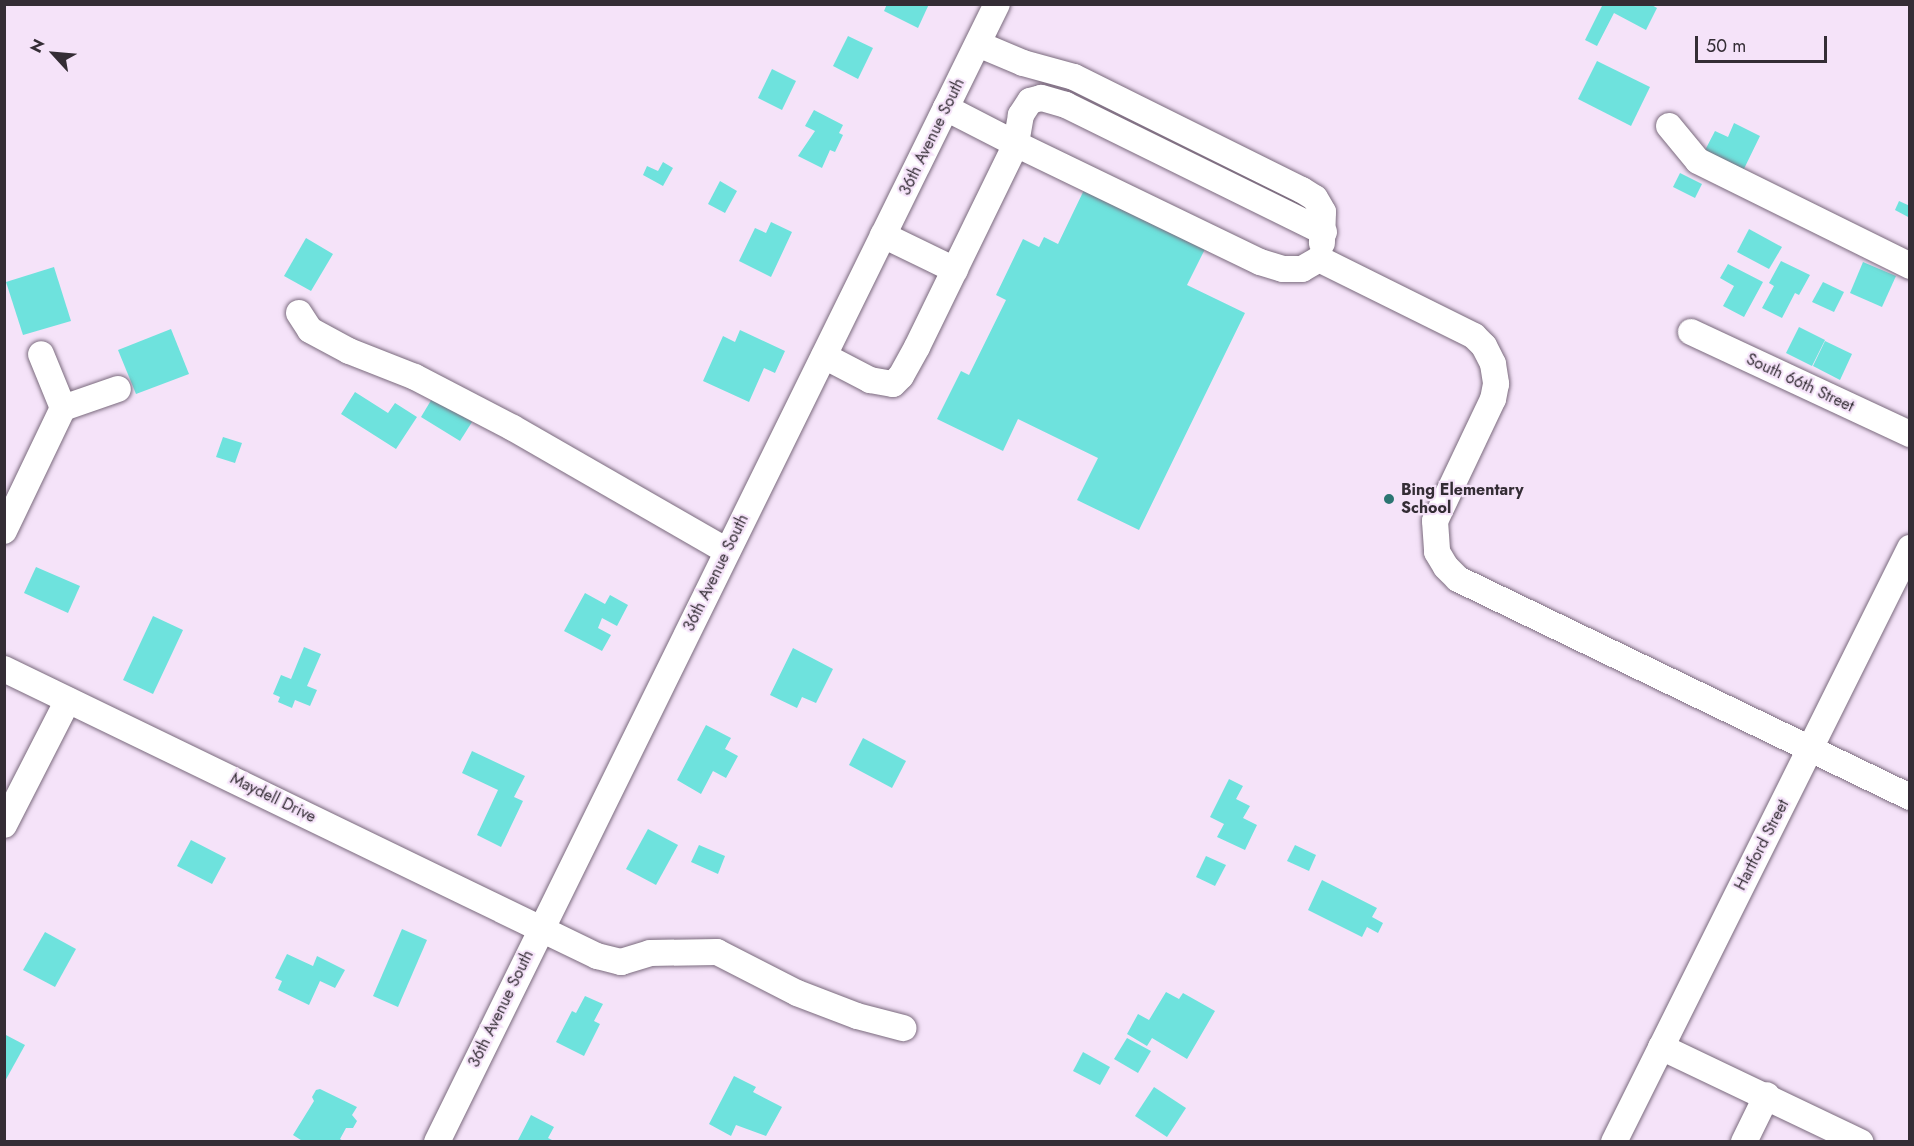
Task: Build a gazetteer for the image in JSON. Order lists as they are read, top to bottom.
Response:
{
  "streets": {
    "street": [
      "36th Avenue South",
      "South 66th Street",
      "Maydell Drive",
      "Hartford Street"
    ]
  },
  "crossings": [
    ["36th Avenue South", "Maydell Drive"]
  ],
  "places": ["Bing Elementary School"],
  "scale_bar": "50 m",
  "north": "top left"
}
